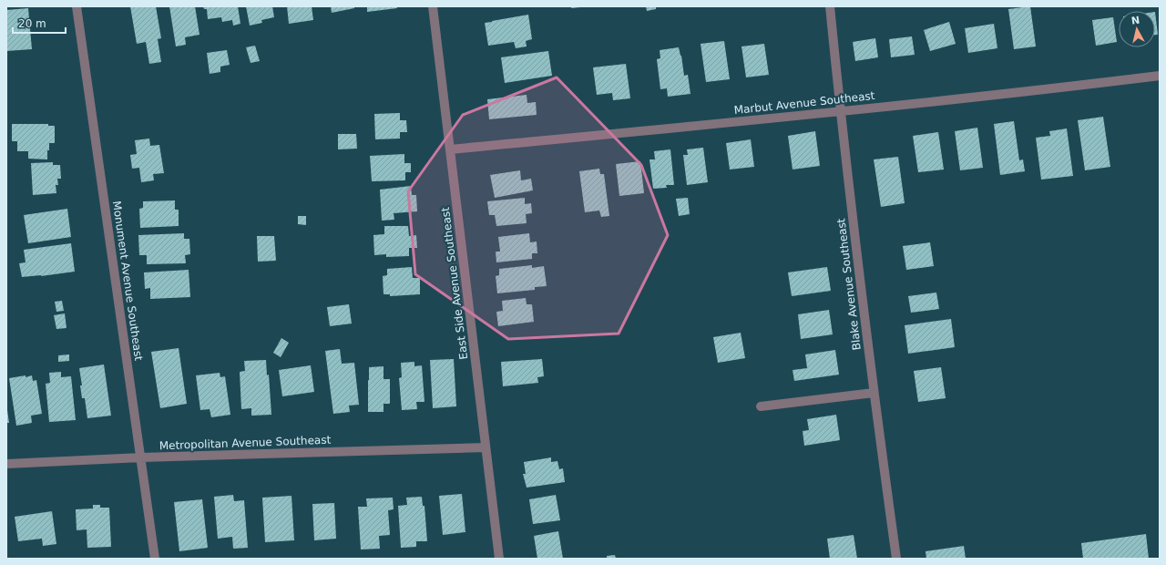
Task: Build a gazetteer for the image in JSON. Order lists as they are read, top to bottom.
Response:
{
  "streets": {
    "street": [
      "Marbut Avenue Southeast",
      "Monument Avenue Southeast",
      "East Side Avenue Southeast",
      "Blake Avenue Southeast",
      "Metropolitan Avenue Southeast"
    ]
  },
  "crossings": [
    ["Marbut Avenue Southeast", "East Side Avenue Southeast"],
    ["Marbut Avenue Southeast", "Blake Avenue Southeast"],
    ["Monument Avenue Southeast", "Metropolitan Avenue Southeast"],
    ["East Side Avenue Southeast", "Metropolitan Avenue Southeast"]
  ],
  "scale_bar": "20 m",
  "north": "top"
}
